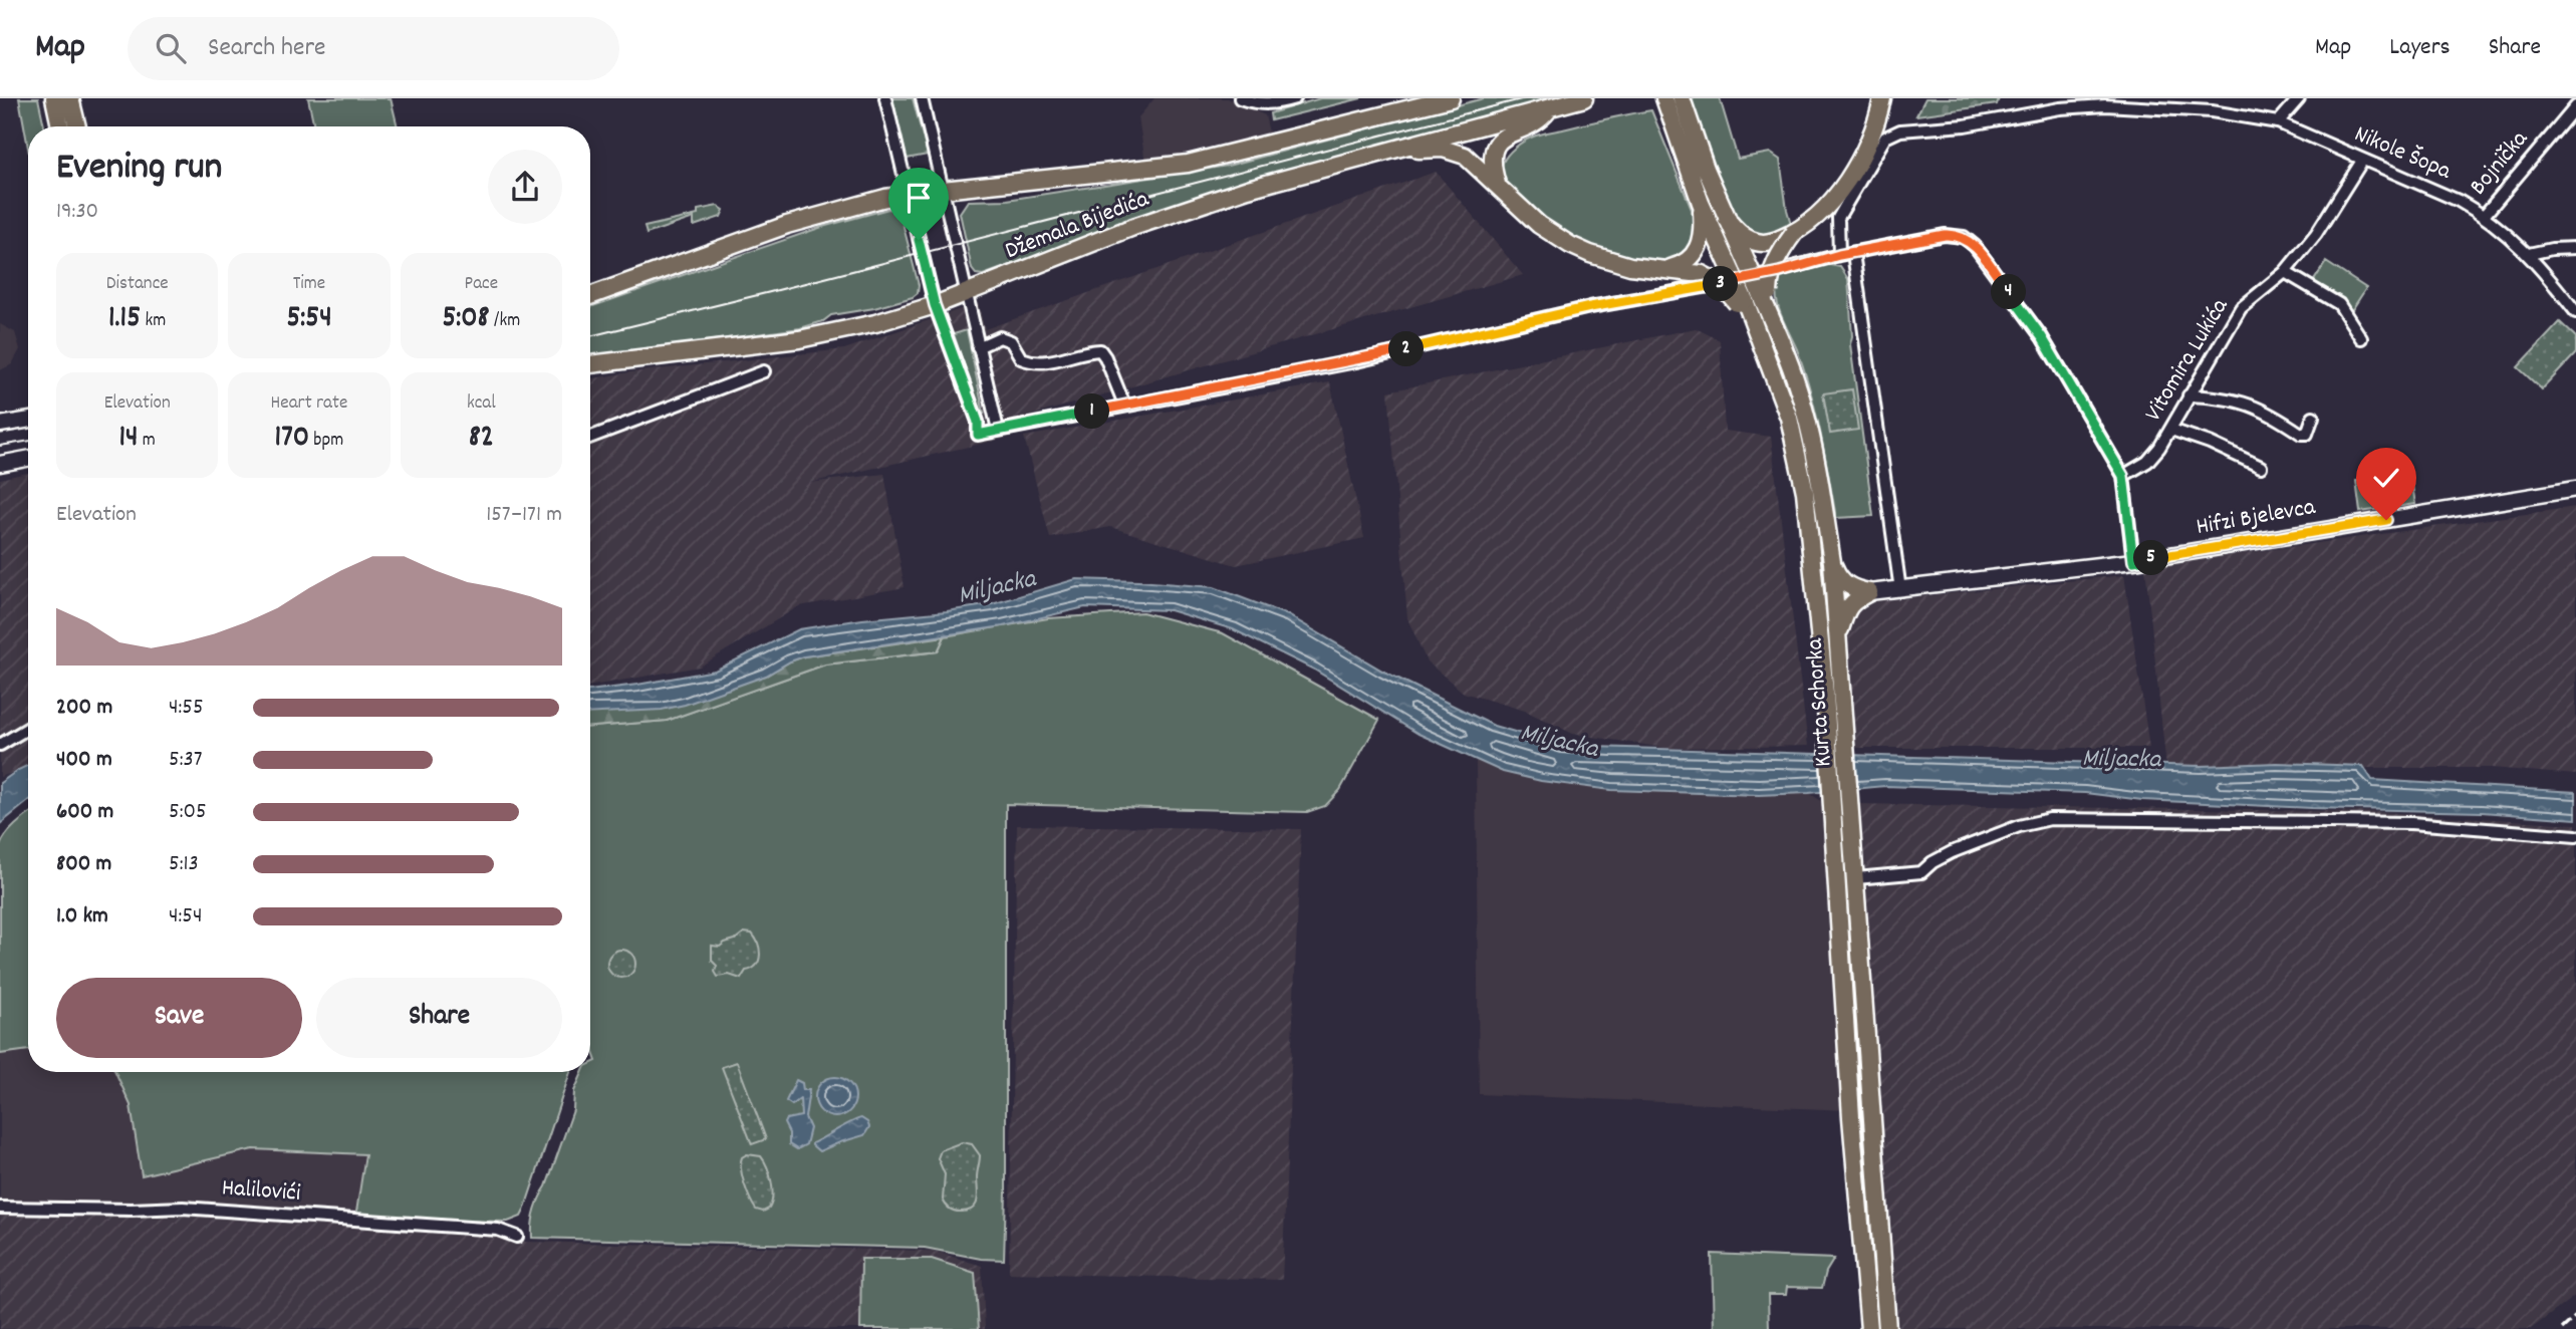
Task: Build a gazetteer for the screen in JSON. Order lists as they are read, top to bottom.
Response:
{
  "streets": {
    "main road": ["Džemala Bijedića", "Hifzi Bjelevca", "Kurta Schorka"],
    "street": [
      "Nikole Šopa",
      "Bojnička",
      "Vitomira Lukića",
      "Halilovići"
    ]
  },
  "crossings": [
    ["Nikole Šopa", "Bojnička"],
    ["Nikole Šopa", "Vitomira Lukića"]
  ],
  "water": ["Miljacka"],
  "page": {
    "header": "Map",
    "search": "Search here",
    "nav": ["Map", "Layers", "Share"],
    "heading": ["Evening run", "19:30"],
    "stats": [
      ["Distance", "1.15 km"],
      ["Time", "5:54"],
      ["Pace", "5:08 /km"],
      ["Elevation", "14 m"],
      ["Heart rate", "170 bpm"],
      ["kcal", "82"]
    ],
    "pins": [
      "3",
      "4",
      "2",
      "1",
      "5"
    ],
    "chart": ["Elevation", "157–171 m"],
    "list": [
      {
        "name": "200 m",
        "note": "4:55"
      },
      {
        "name": "400 m",
        "note": "5:37"
      },
      {
        "name": "600 m",
        "note": "5:05"
      },
      {
        "name": "800 m",
        "note": "5:13"
      },
      {
        "name": "1.0 km",
        "note": "4:54"
      }
    ],
    "buttons": ["Save", "Share"]
  }
}
